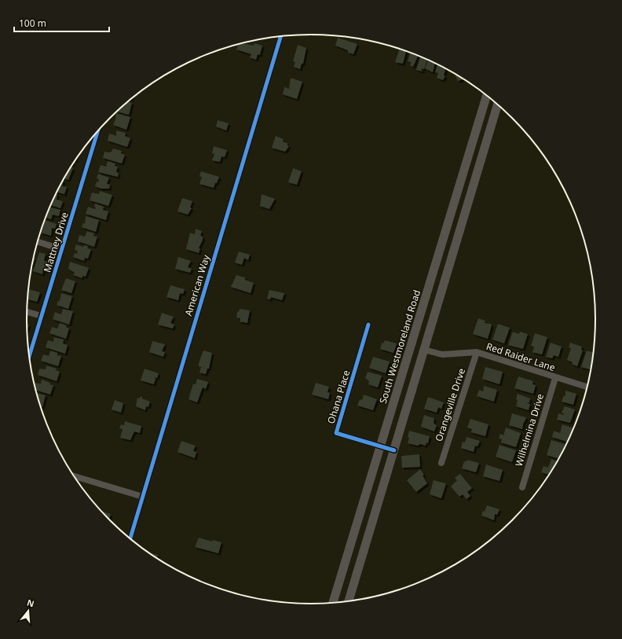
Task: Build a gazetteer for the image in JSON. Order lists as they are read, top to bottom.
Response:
{
  "streets": {
    "main road": ["South Westmoreland Road"],
    "street": [
      "Mattney Drive",
      "American Way",
      "Red Raider Lane",
      "Ohana Place",
      "Orangeville Drive",
      "Wilhelmina Drive"
    ]
  },
  "crossings": [
    ["South Westmoreland Road", "Ohana Place"],
    ["Red Raider Lane", "Orangeville Drive"],
    ["Red Raider Lane", "Wilhelmina Drive"]
  ],
  "scale_bar": "100 m",
  "north": "top"
}
